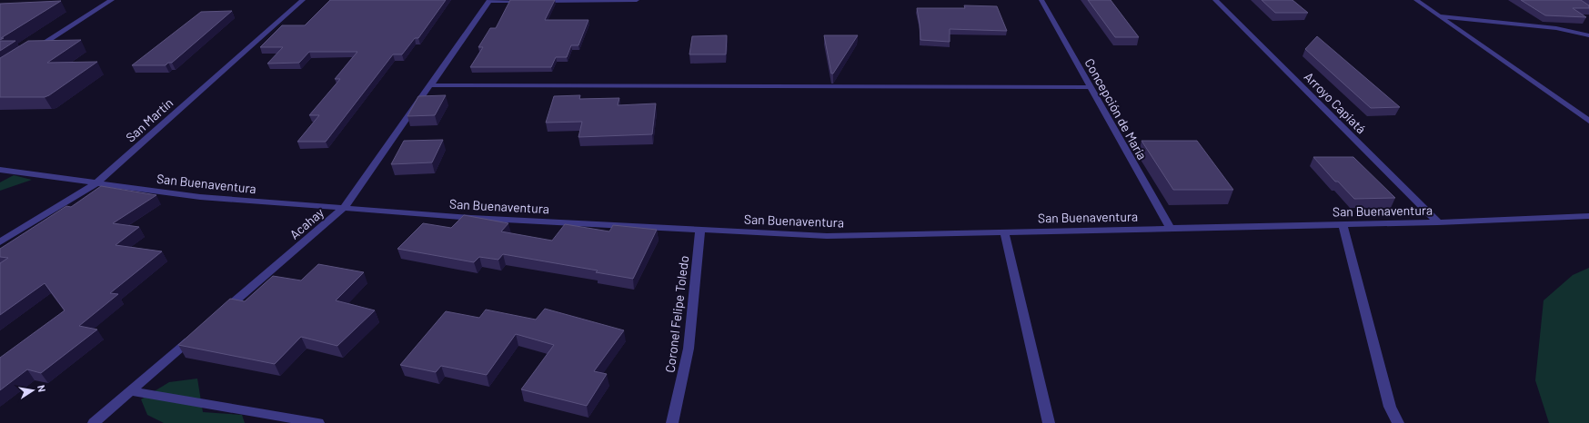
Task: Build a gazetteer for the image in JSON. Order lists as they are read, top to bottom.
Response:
{
  "streets": {
    "street": [
      "Arroyo Capiatá",
      "Concepción de María",
      "San Martín",
      "San Buenaventura",
      "Acahay",
      "Coronel Felipe Toledo"
    ]
  },
  "crossings": [
    ["Arroyo Capiatá", "San Buenaventura"],
    ["Concepción de María", "San Buenaventura"],
    ["San Martín", "San Buenaventura"],
    ["San Buenaventura", "Acahay"],
    ["San Buenaventura", "Coronel Felipe Toledo"]
  ],
  "north": "right"
}
